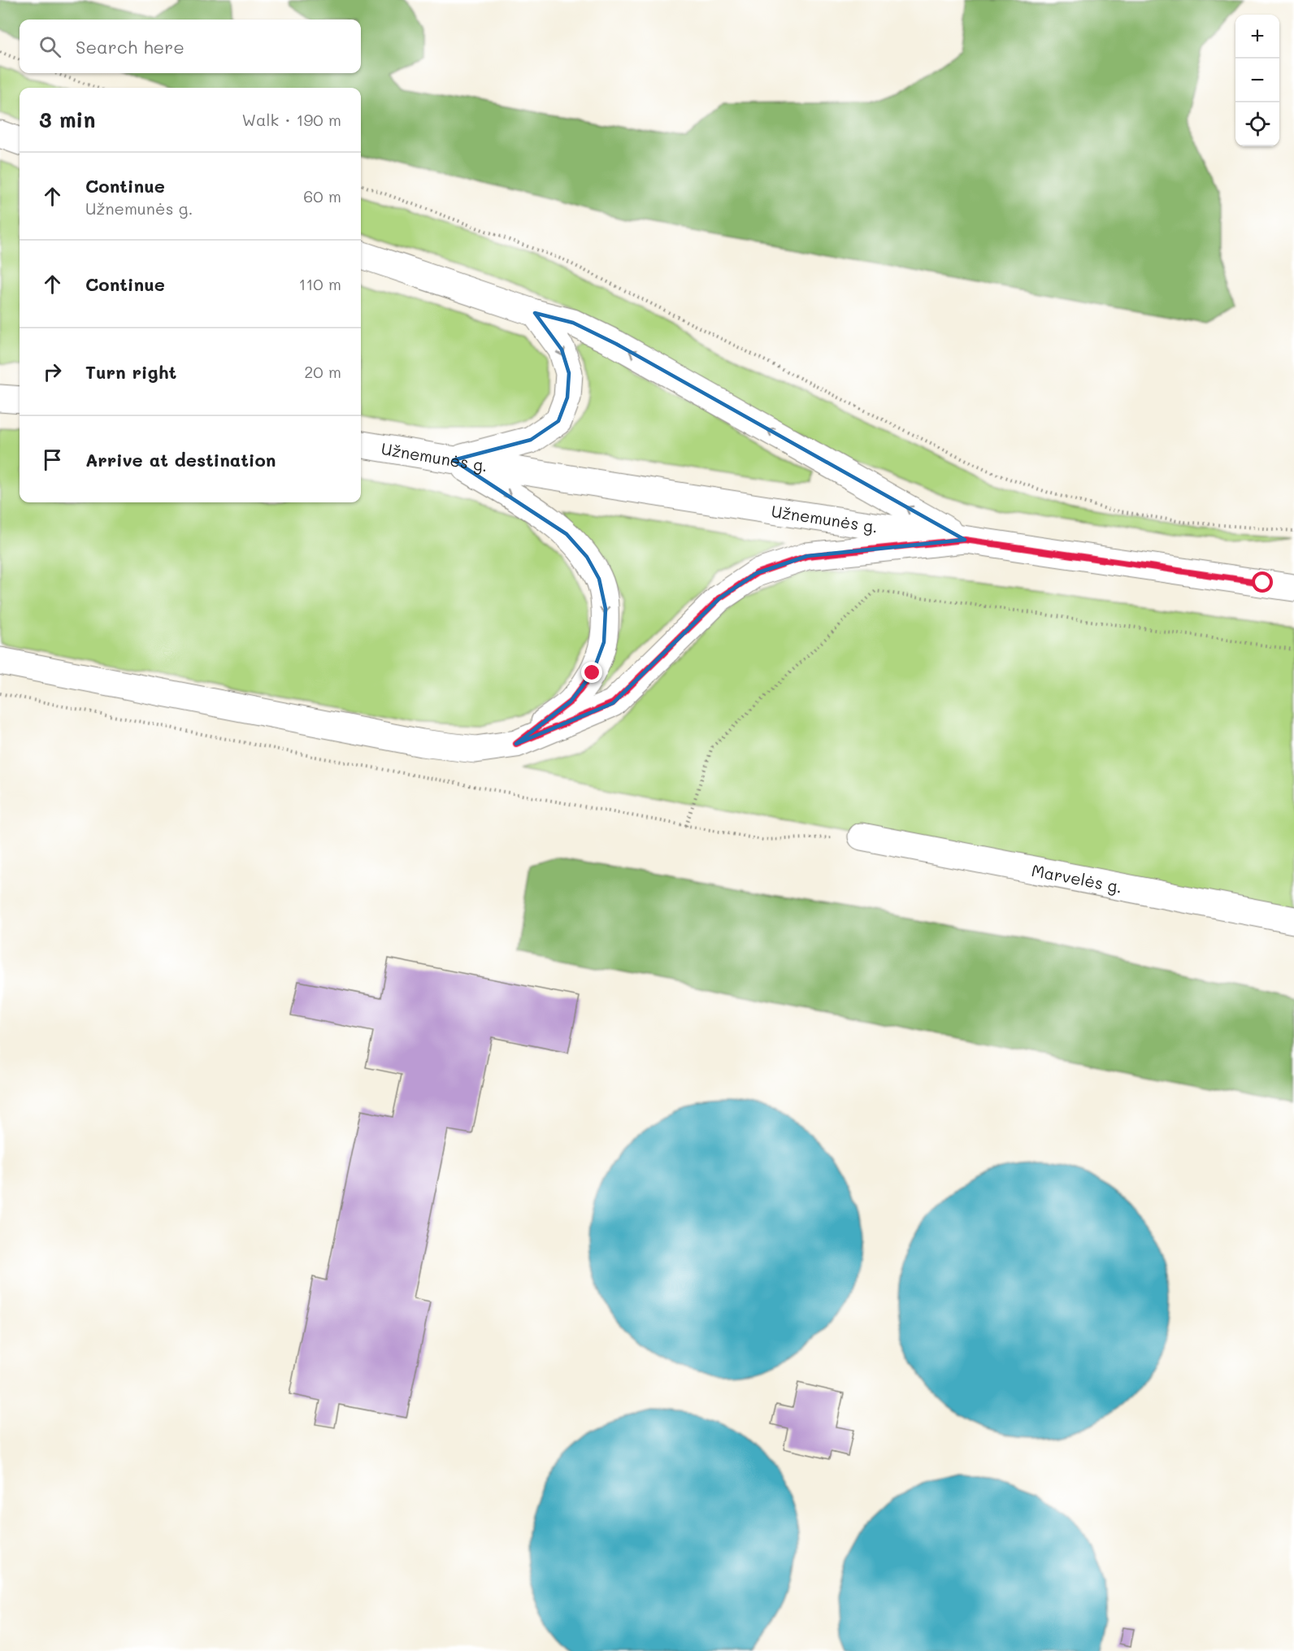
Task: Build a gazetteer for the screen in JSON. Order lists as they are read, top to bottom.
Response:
{
  "streets": {
    "main road": ["Užnemunės g.", "Marvelės g."]
  },
  "page": {
    "map_buttons": ["+", "−"],
    "search": "Search here",
    "heading": ["3 min", "Walk · 190 m"],
    "list": [
      ["Continue", "Užnemunės g.", "60 m"],
      ["Continue", "110 m"],
      ["Turn right", "20 m"],
      "Arrive at destination"
    ]
  }
}
